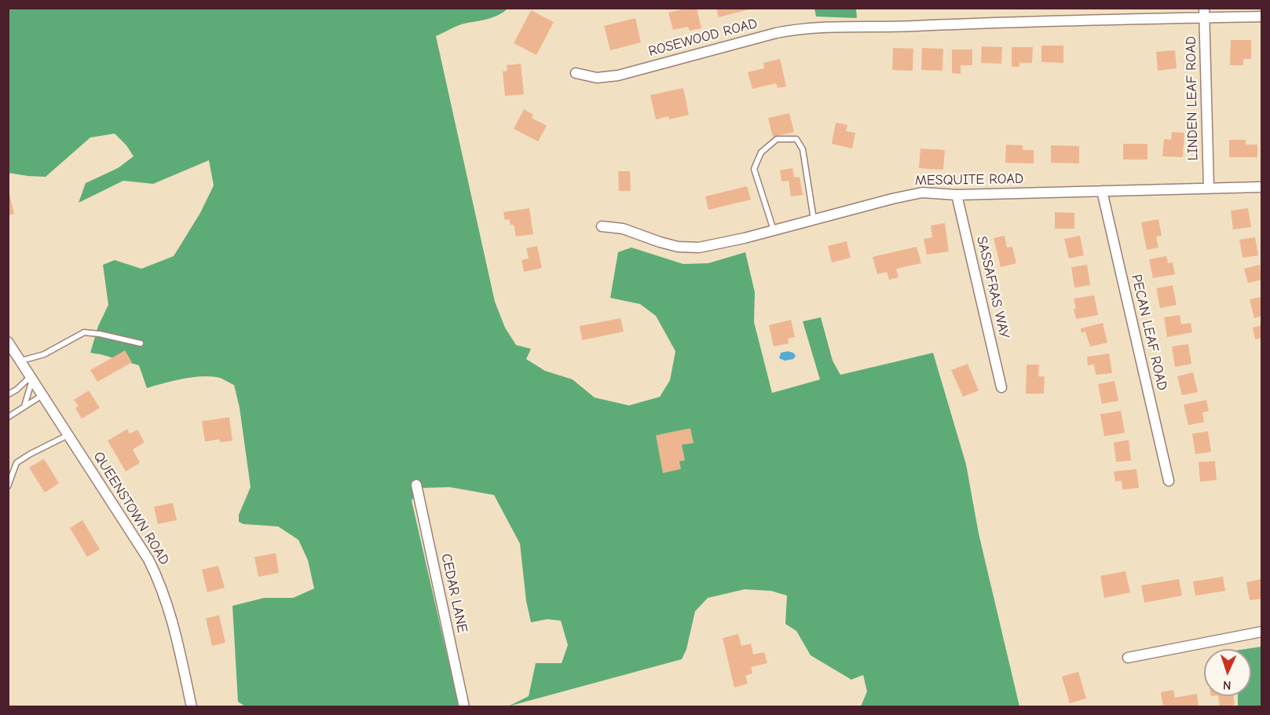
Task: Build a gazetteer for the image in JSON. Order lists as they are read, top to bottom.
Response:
{
  "streets": {
    "street": [
      "ROSEWOOD ROAD",
      "LINDEN LEAF ROAD",
      "MESQUITE ROAD",
      "SASSAFRAS WAY",
      "PECAN LEAF ROAD",
      "QUEENSTOWN ROAD",
      "CEDAR LANE"
    ]
  },
  "crossings": [
    ["ROSEWOOD ROAD", "LINDEN LEAF ROAD"],
    ["LINDEN LEAF ROAD", "MESQUITE ROAD"],
    ["MESQUITE ROAD", "SASSAFRAS WAY"],
    ["MESQUITE ROAD", "PECAN LEAF ROAD"]
  ],
  "north": "bottom"
}
